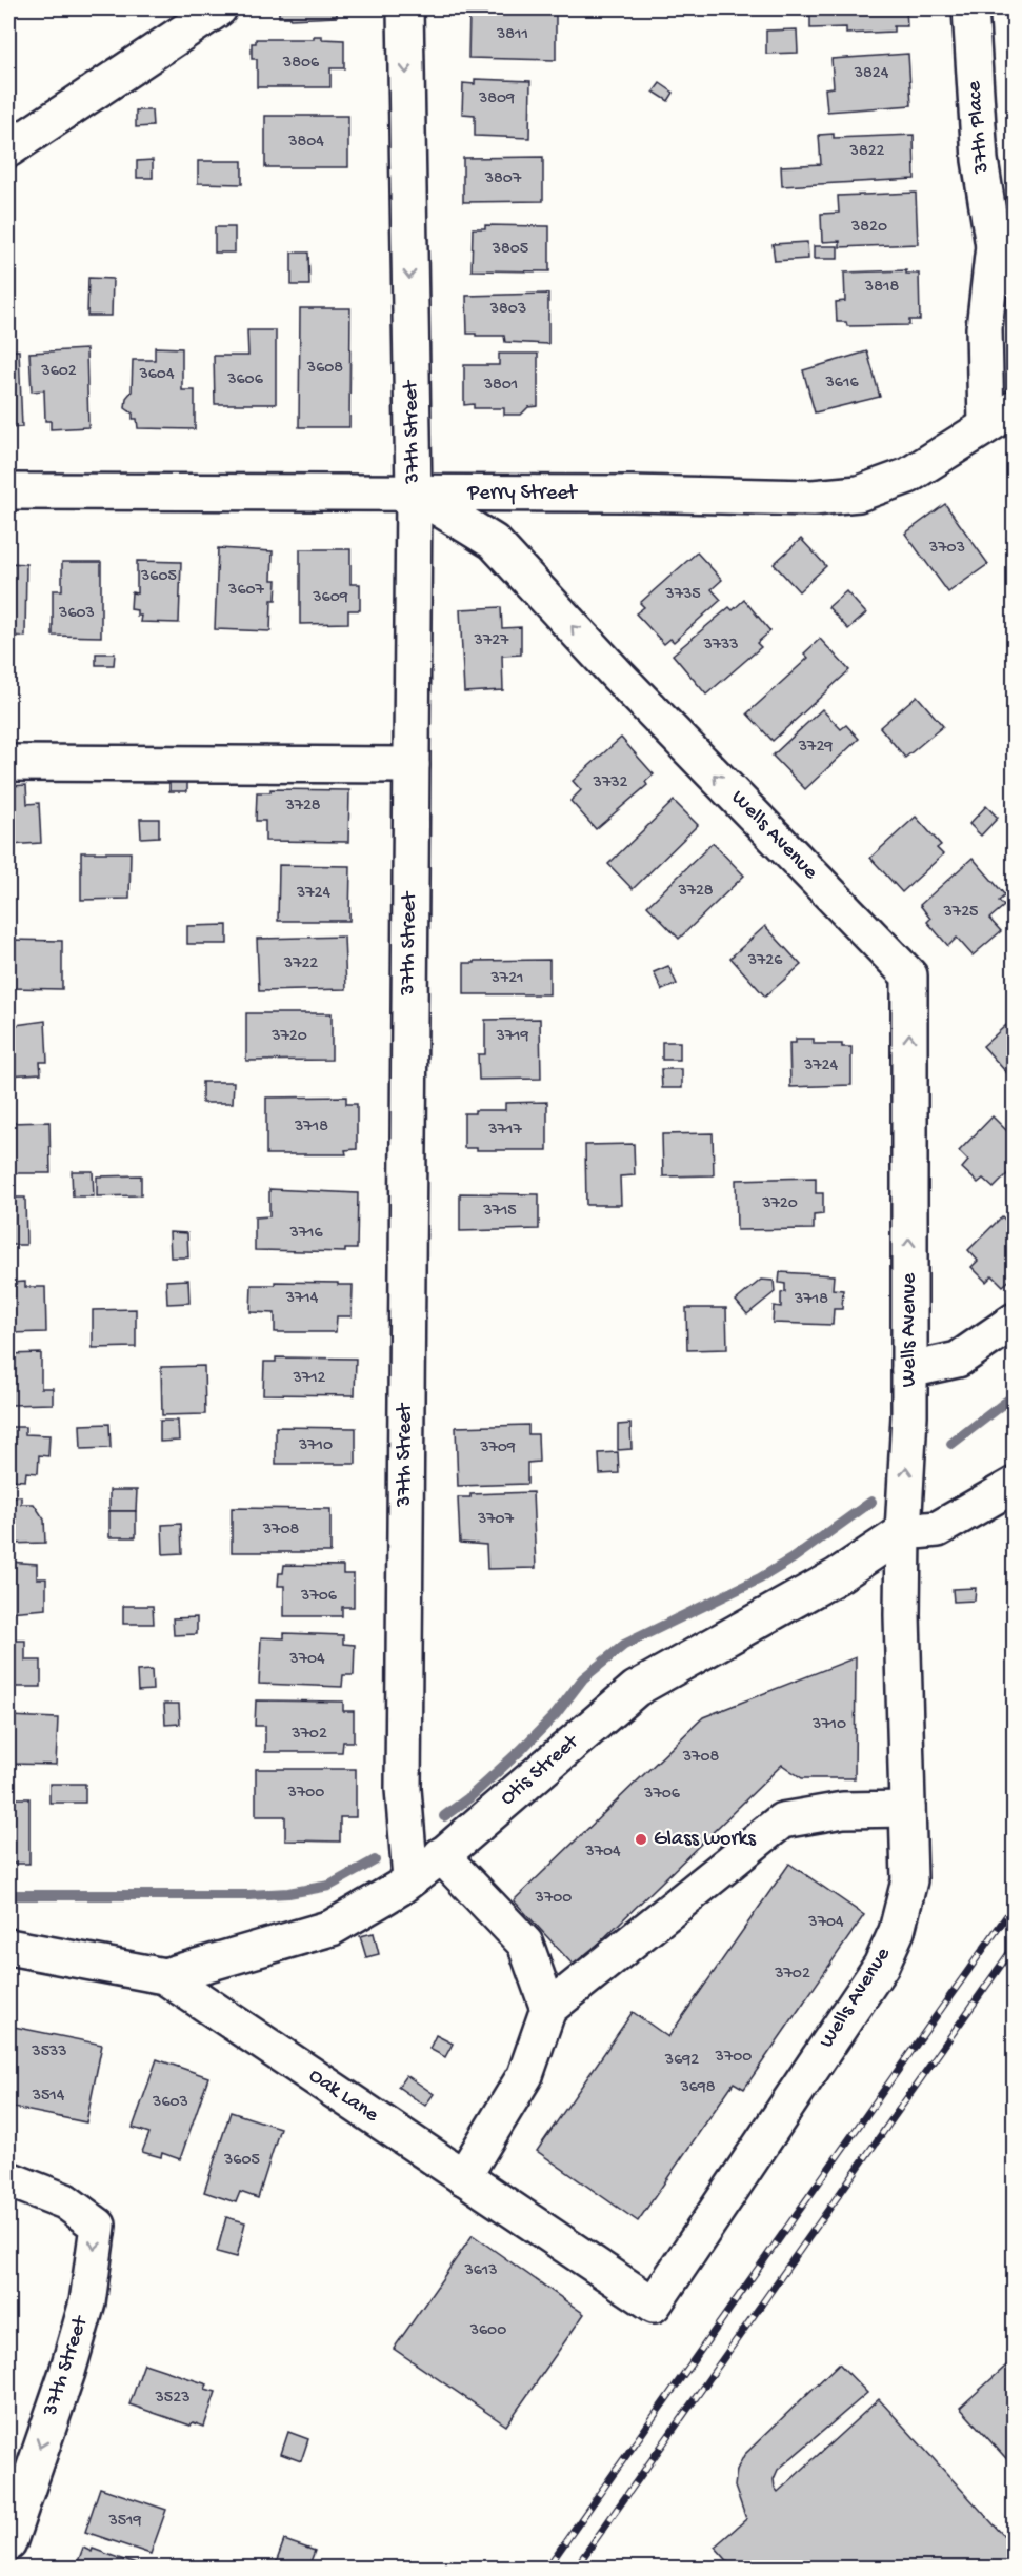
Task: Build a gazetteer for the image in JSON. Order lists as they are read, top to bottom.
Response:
{
  "streets": {
    "street": [
      "37th Place",
      "37th Street",
      "Perry Street",
      "Wells Avenue",
      "Otis Street",
      "Oak Lane"
    ]
  },
  "crossings": [
    ["37th Place", "Perry Street"],
    ["37th Street", "Perry Street"],
    ["37th Street", "Wells Avenue"],
    ["37th Street", "Otis Street"],
    ["Perry Street", "Wells Avenue"],
    ["Wells Avenue", "Otis Street"],
    ["Wells Avenue", "Oak Lane"],
    ["Otis Street", "Oak Lane"]
  ],
  "one_way": ["37th Street", "Wells Avenue"],
  "places": ["Glass works"],
  "house_numbers": [
    "3811",
    "3806",
    "3824",
    "3809",
    "3804",
    "3822",
    "3807",
    "3820",
    "3805",
    "3818",
    "3803",
    "3608",
    "3602",
    "3604",
    "3606",
    "3616",
    "3801",
    "3703",
    "3605",
    "3607",
    "3735",
    "3609",
    "3603",
    "3727",
    "3733",
    "3729",
    "3732",
    "3728",
    "3728",
    "3724",
    "3725",
    "3726",
    "3722",
    "3721",
    "3720",
    "3719",
    "3724",
    "3718",
    "3717",
    "3720",
    "3715",
    "3716",
    "3714",
    "3718",
    "3712",
    "3710",
    "3709",
    "3707",
    "3708",
    "3706",
    "3704",
    "3710",
    "3702",
    "3708",
    "3700",
    "3706",
    "3704",
    "3700",
    "3704",
    "3702",
    "3533",
    "3700",
    "3692",
    "3698",
    "3514",
    "3603",
    "3605",
    "3613",
    "3600",
    "3523",
    "3519"
  ]
}
